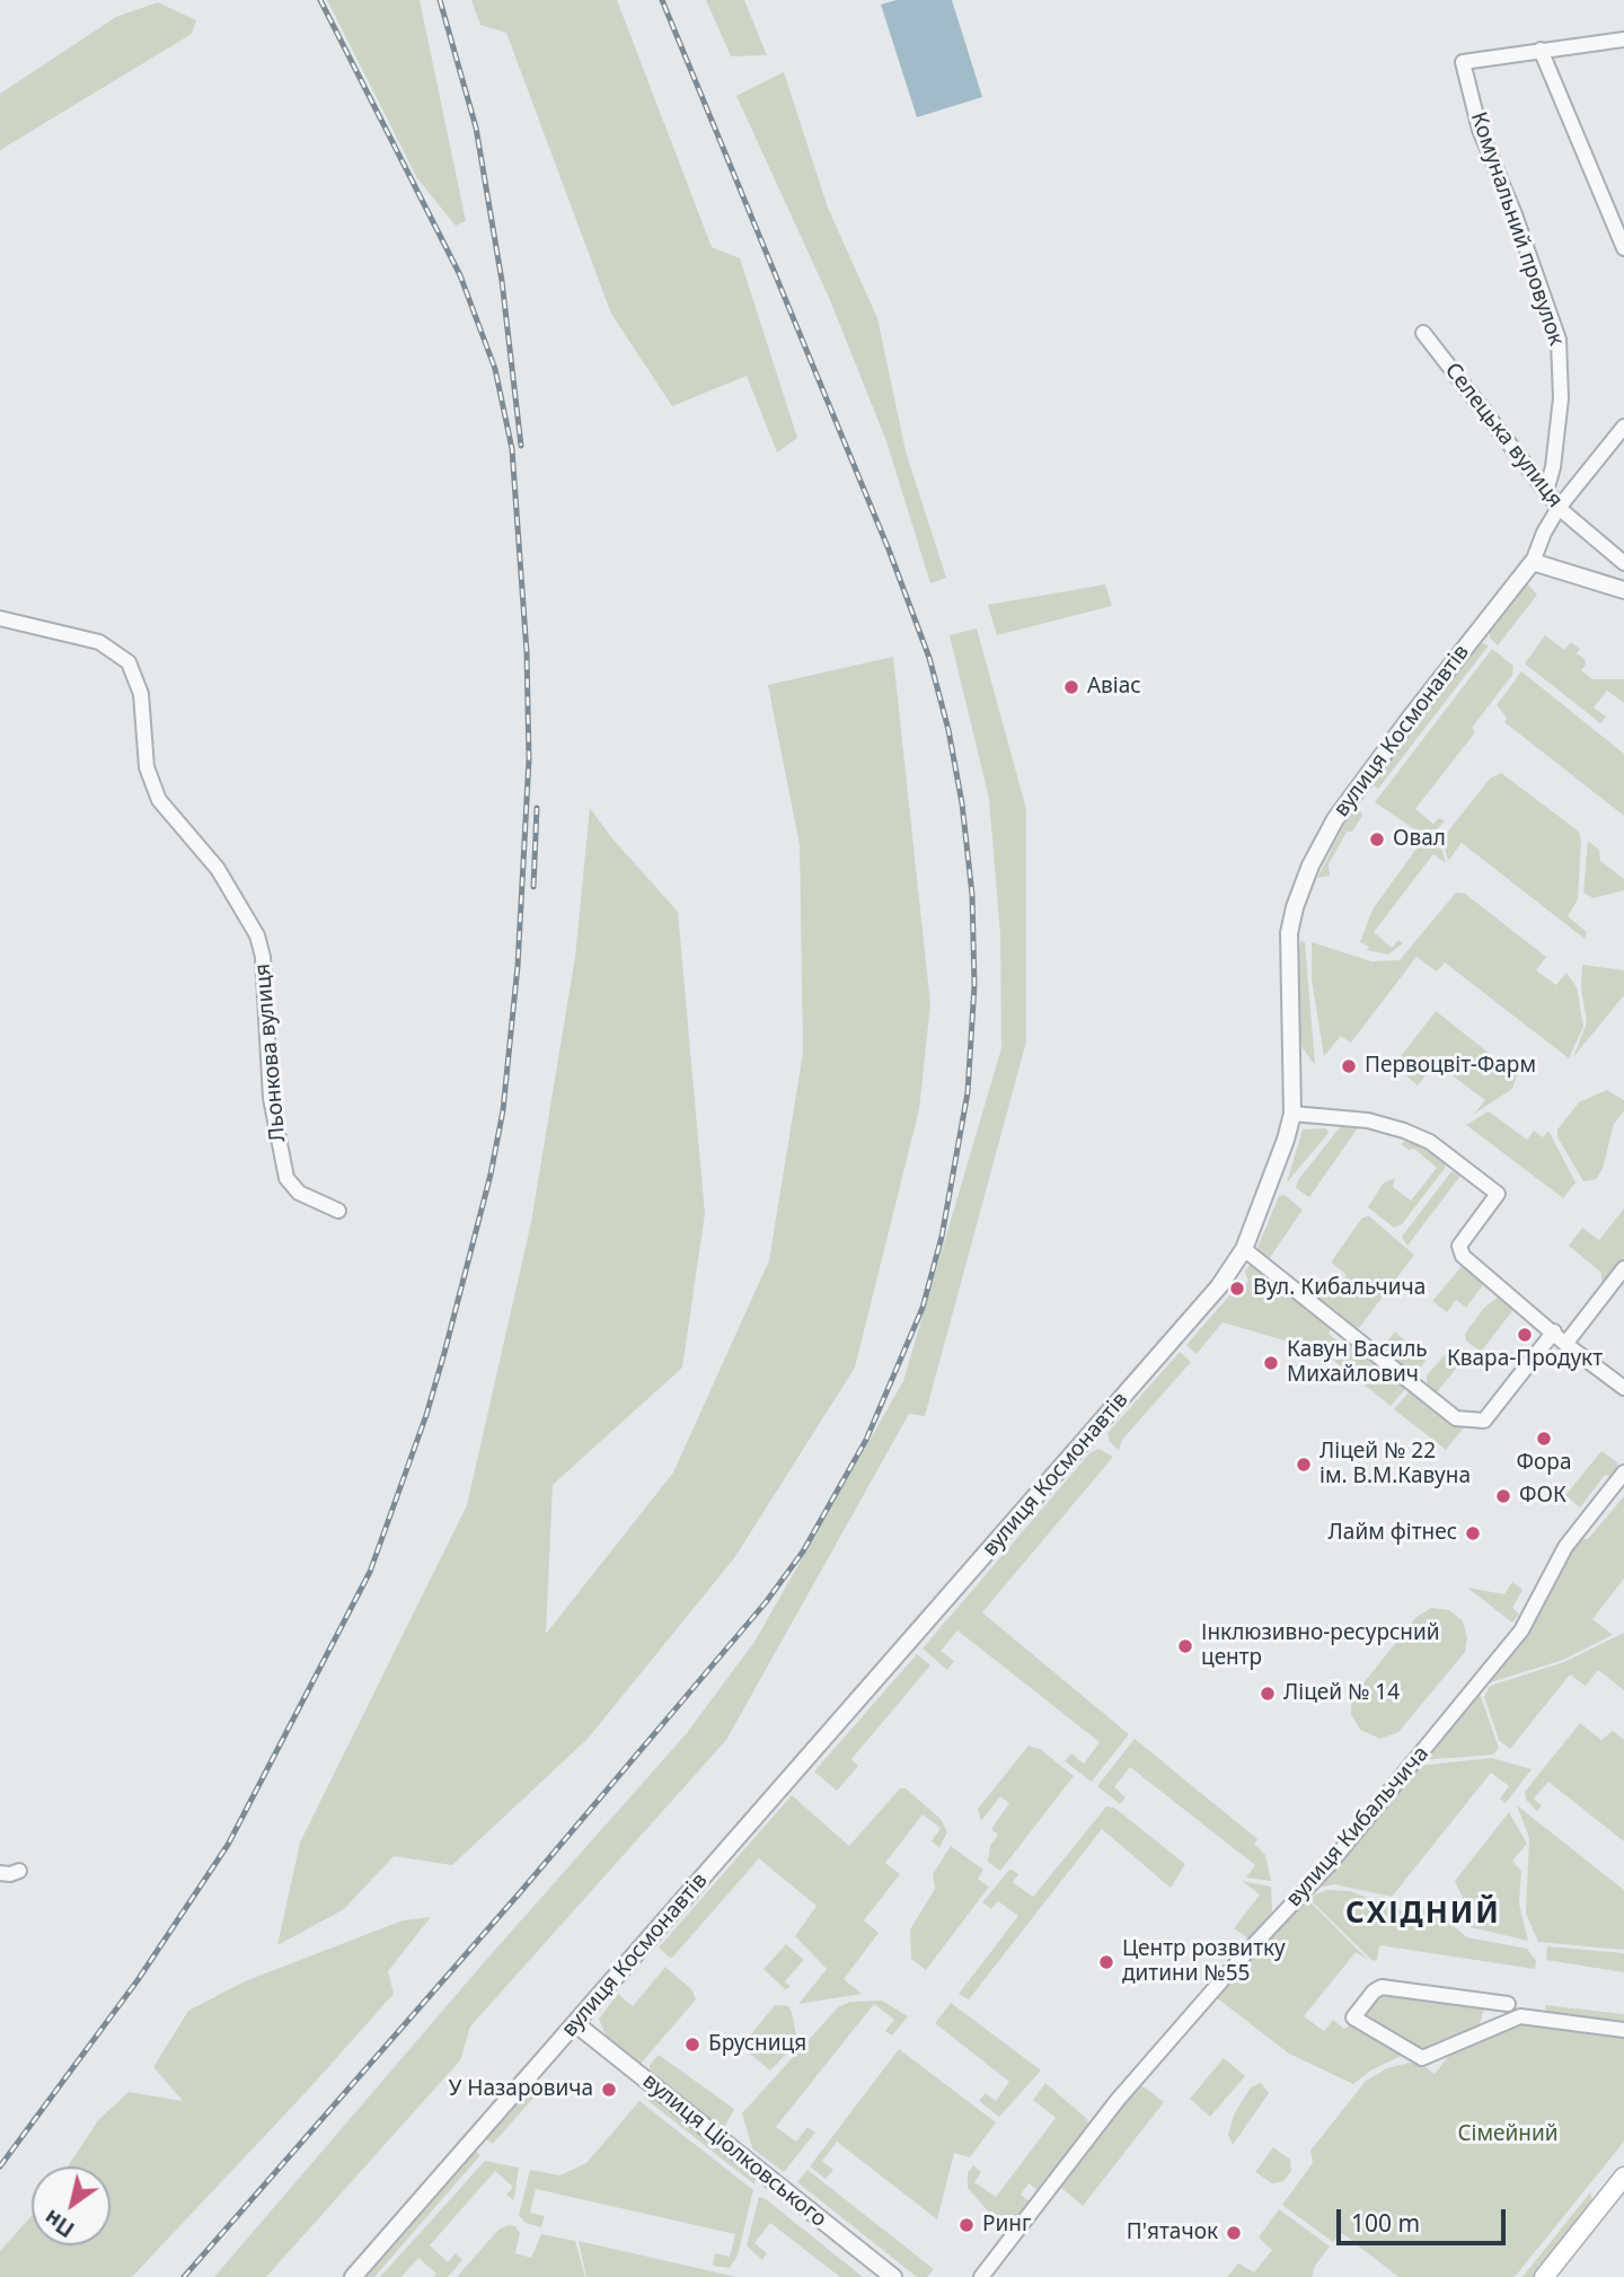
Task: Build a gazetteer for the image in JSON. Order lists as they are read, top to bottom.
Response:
{
  "streets": {
    "street": [
      "Комунальний провулок",
      "Селецька вулиця",
      "вулиця Космонавтів",
      "Льонкова вулиця",
      "вулиця Кибальчича",
      "вулиця Ціолковського"
    ]
  },
  "crossings": [
    ["Комунальний провулок", "Селецька вулиця"],
    ["вулиця Космонавтів", "вулиця Ціолковського"]
  ],
  "districts": ["СХІДНИЙ"],
  "parks": ["Сімейний"],
  "places": [
    "Авіас",
    "Овал",
    "Первоцвіт-Фарм",
    "Вул. Кибальчича",
    "Квара-Продукт",
    "Кавун Василь Михайлович",
    "Фора",
    "Ліцей № 22 ім. В.М.Кавуна",
    "ФОК",
    "Лайм фітнес",
    "Інклюзивно-ресурсний центр",
    "Ліцей № 14",
    "Центр розвитку дитини №55",
    "Брусниця",
    "У Назаровича",
    "Ринг",
    "П'ятачок"
  ],
  "scale_bar": "100 m",
  "north": "bottom left"
}
